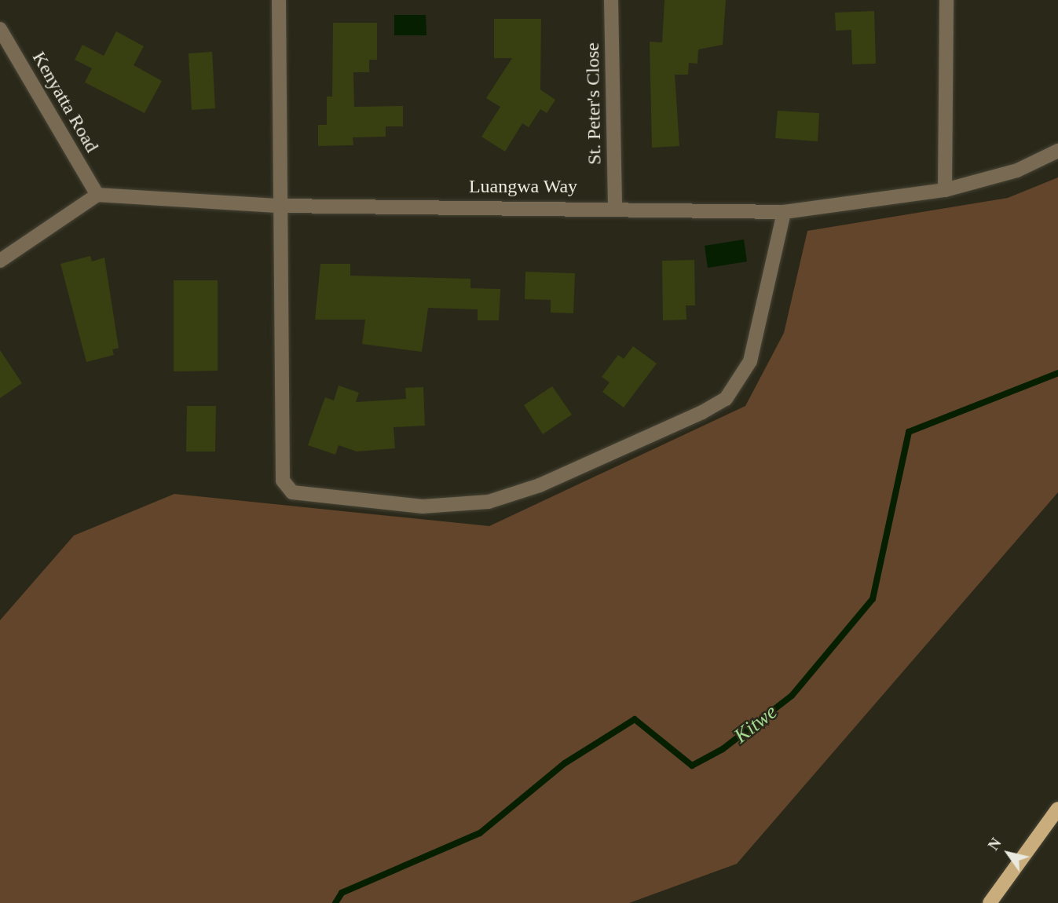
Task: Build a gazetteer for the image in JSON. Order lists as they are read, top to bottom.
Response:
{
  "streets": {
    "street": ["Kenyatta Road", "St. Peter's Close", "Luangwa Way"]
  },
  "crossings": [
    ["Kenyatta Road", "Luangwa Way"],
    ["St. Peter's Close", "Luangwa Way"]
  ],
  "water": ["Kitwe"],
  "north": "top left"
}
